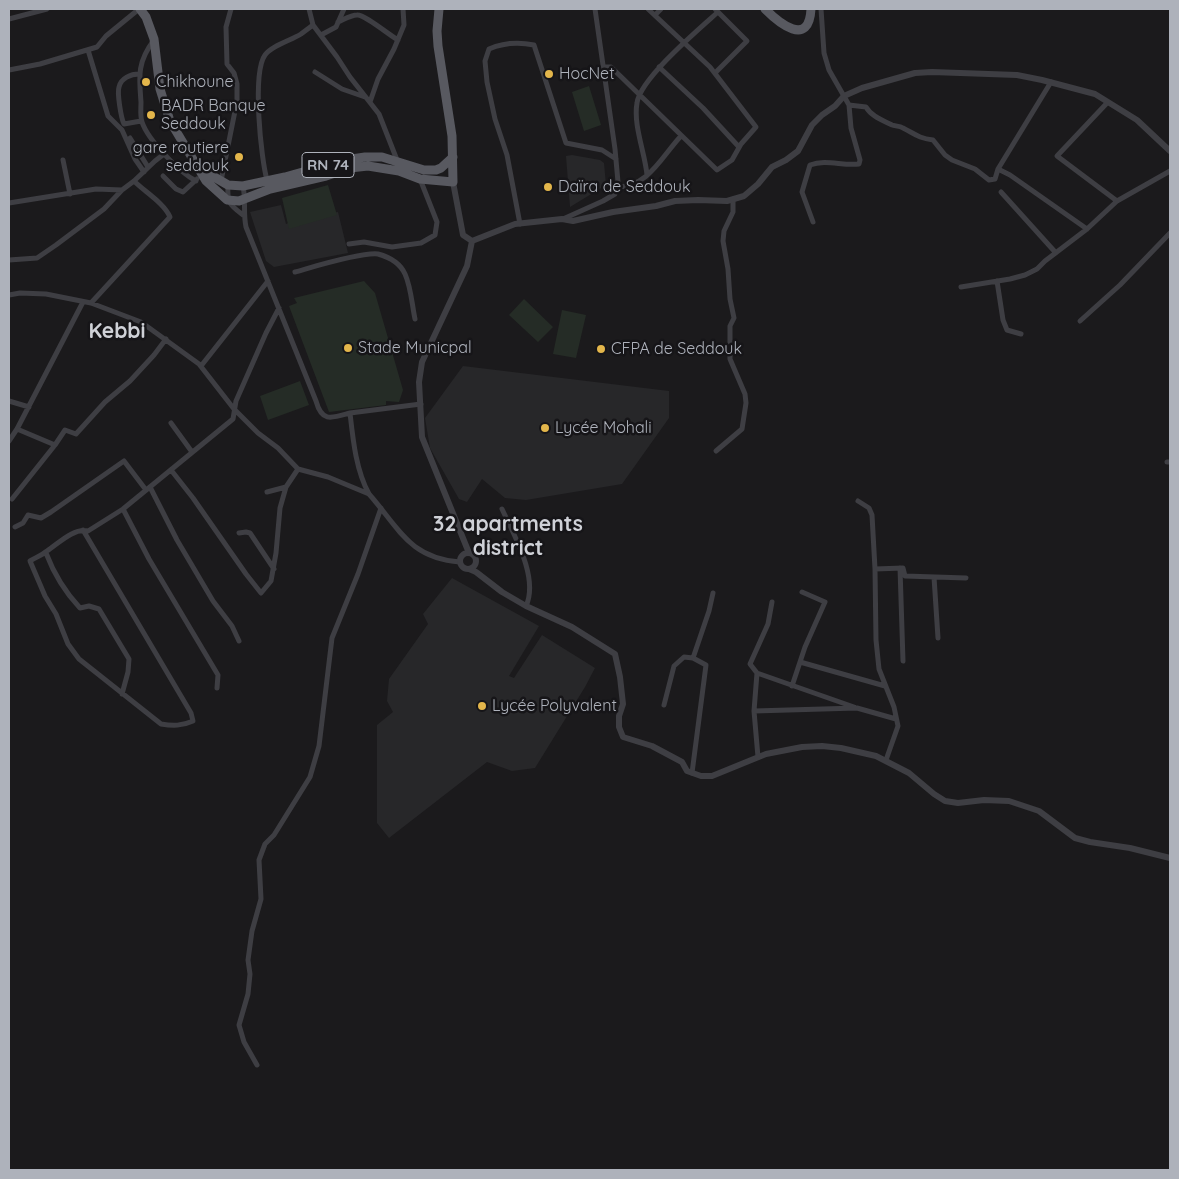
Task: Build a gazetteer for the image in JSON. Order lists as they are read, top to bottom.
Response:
{
  "streets": {
    "main road": ["RN 74"]
  },
  "districts": ["Kebbi", "32 apartments district"],
  "places": [
    "HocNet",
    "Chikhoune",
    "BADR Banque Seddouk",
    "gare routiere seddouk",
    "Daïra de Seddouk",
    "Stade Municpal",
    "CFPA de Seddouk",
    "Lycée Mohali",
    "Lycée Polyvalent"
  ]
}
